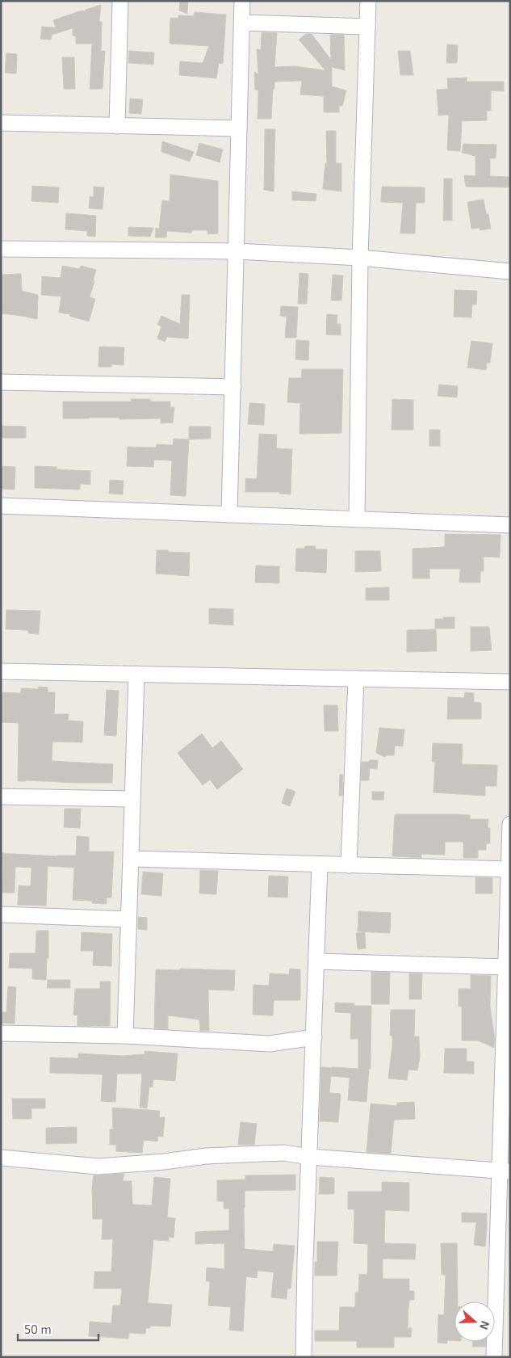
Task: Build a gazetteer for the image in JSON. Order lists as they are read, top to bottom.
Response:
{
  "scale_bar": "50 m",
  "north": "right"
}
